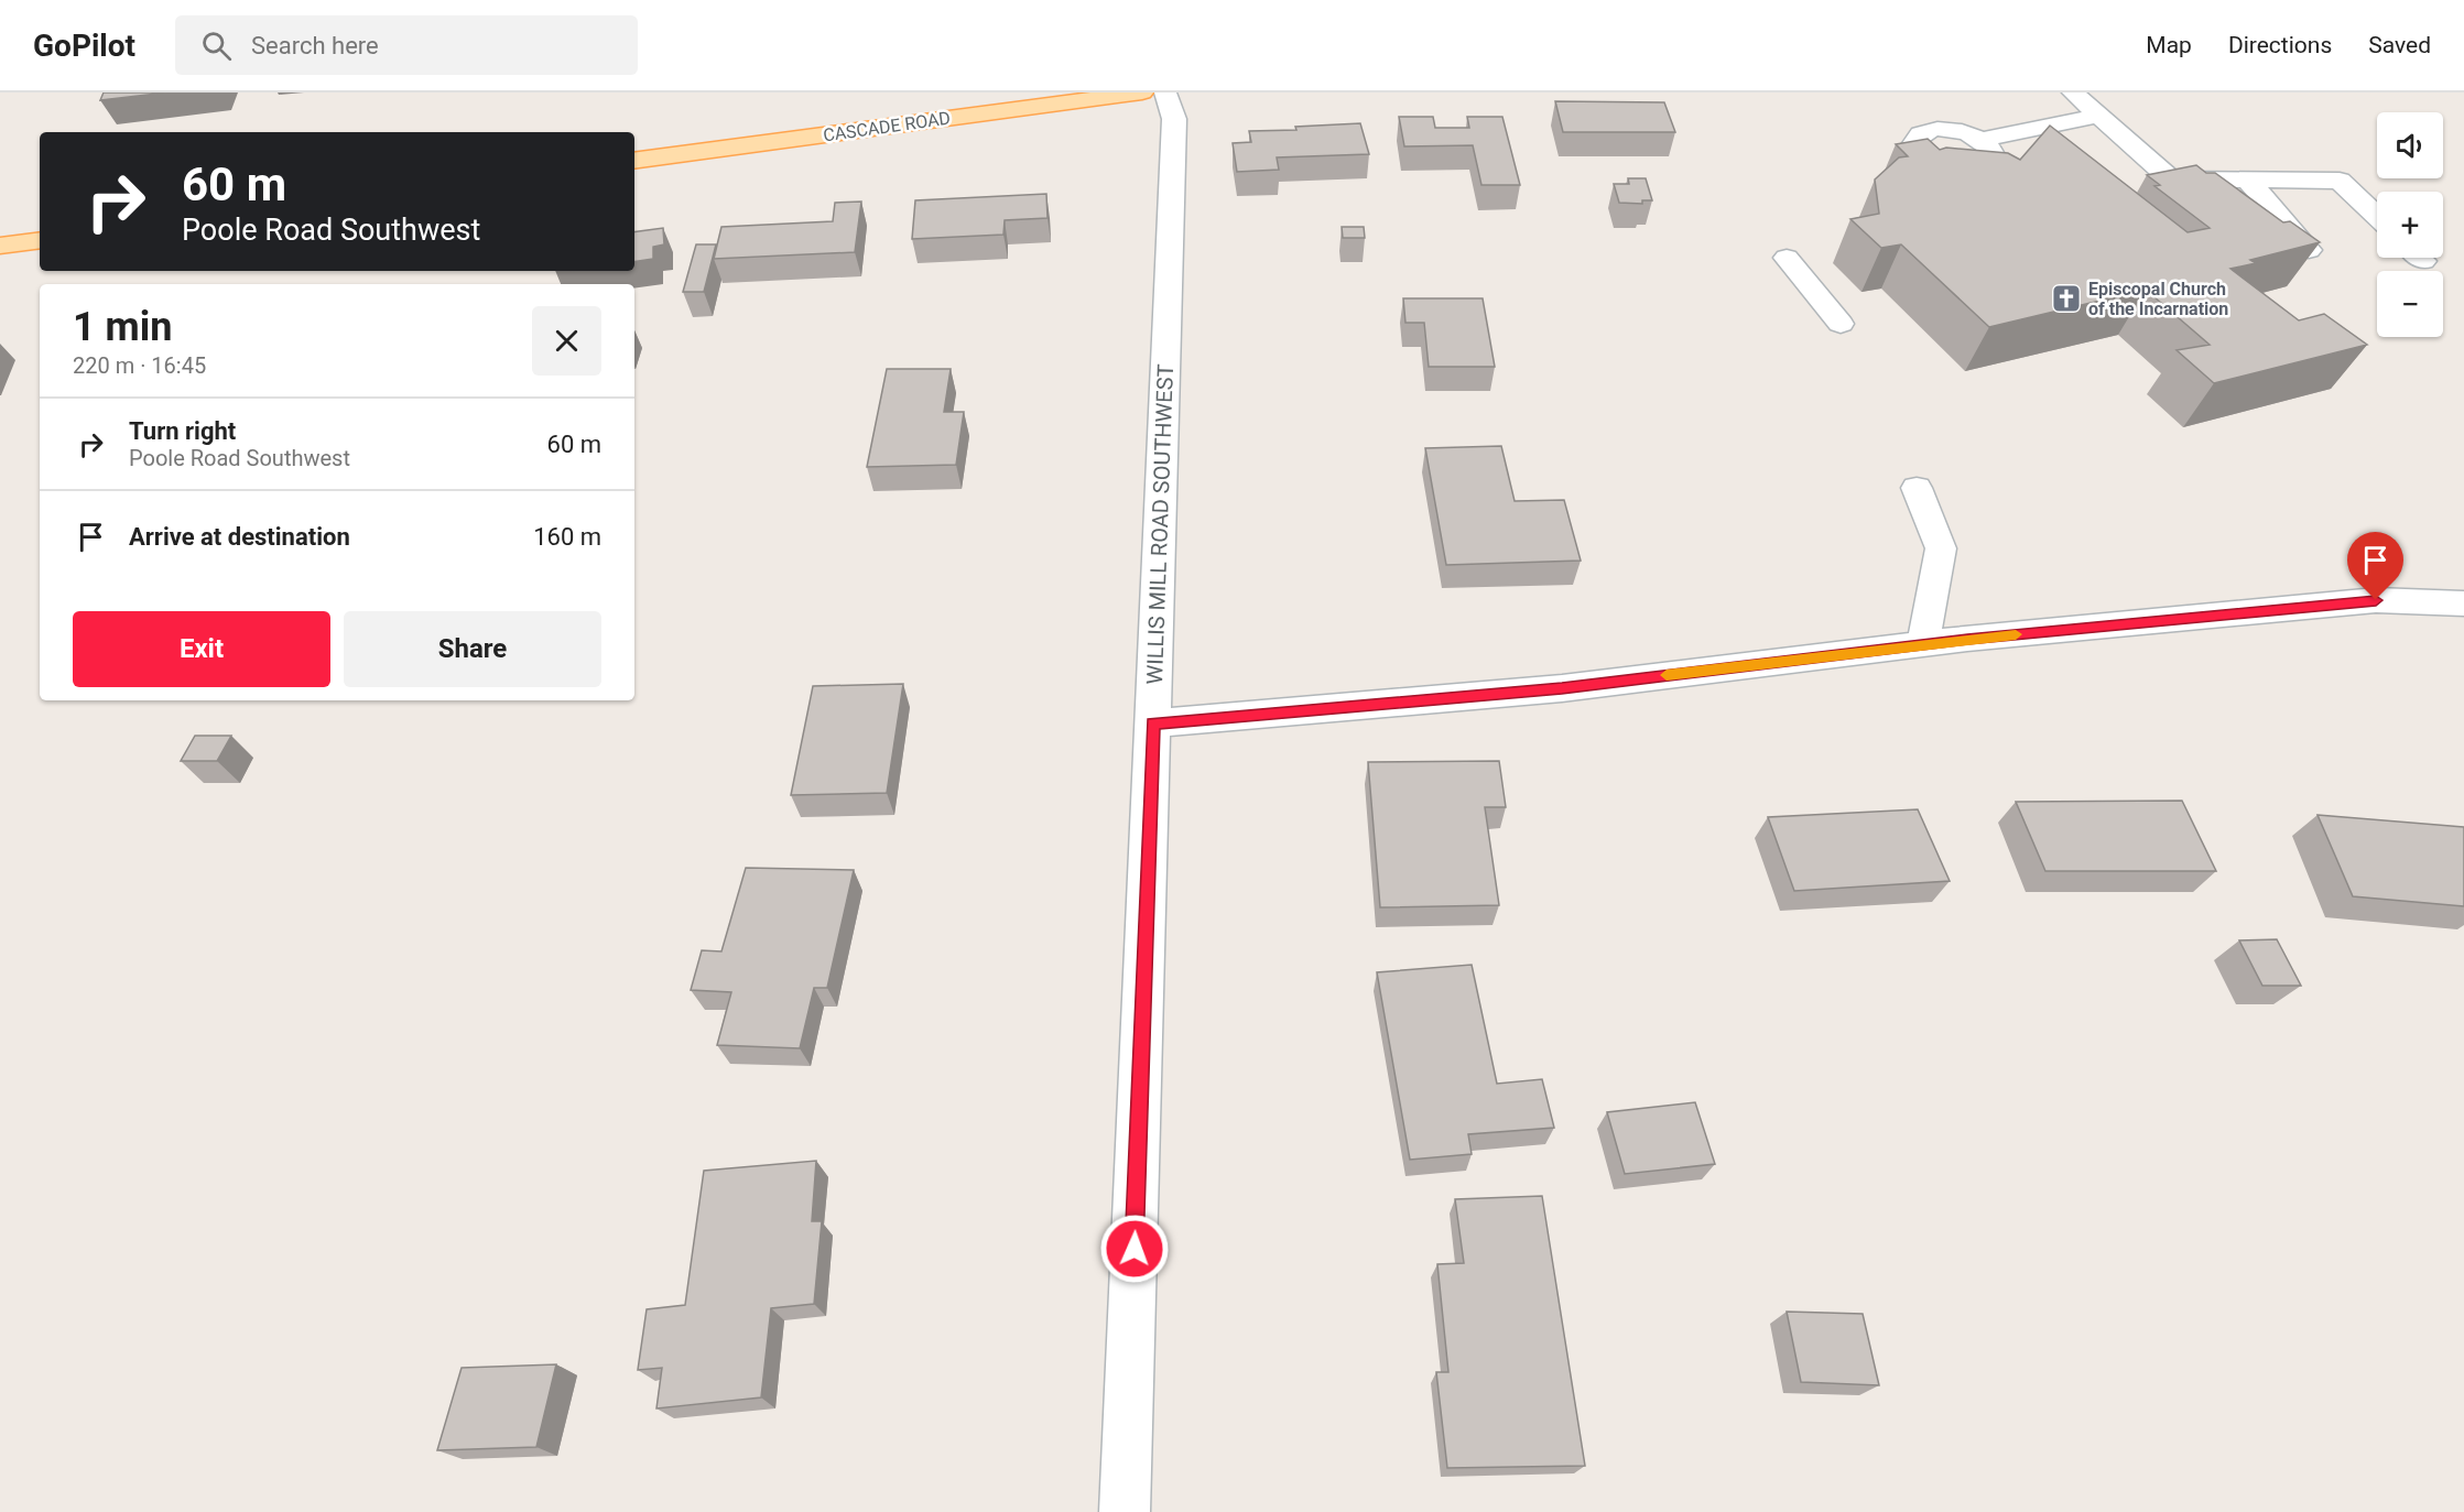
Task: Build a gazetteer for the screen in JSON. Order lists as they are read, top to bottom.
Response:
{
  "streets": {
    "main road": ["CASCADE ROAD"],
    "street": ["WILLIS MILL ROAD SOUTHWEST"]
  },
  "places": {
    "church": ["Episcopal Church of the Incarnation"]
  },
  "page": {
    "header": "GoPilot",
    "search": "Search here",
    "nav": ["Map", "Directions", "Saved"],
    "map_buttons": ["+", "−"],
    "turn": ["60 m", "Poole Road Southwest"],
    "heading": ["1 min", "220 m · 16:45"],
    "list": [
      {
        "name": "Turn right",
        "note": "Poole Road Southwest",
        "value": "60 m"
      },
      {
        "name": "Arrive at destination",
        "value": "160 m"
      }
    ],
    "buttons": ["Exit", "Share"]
  }
}
